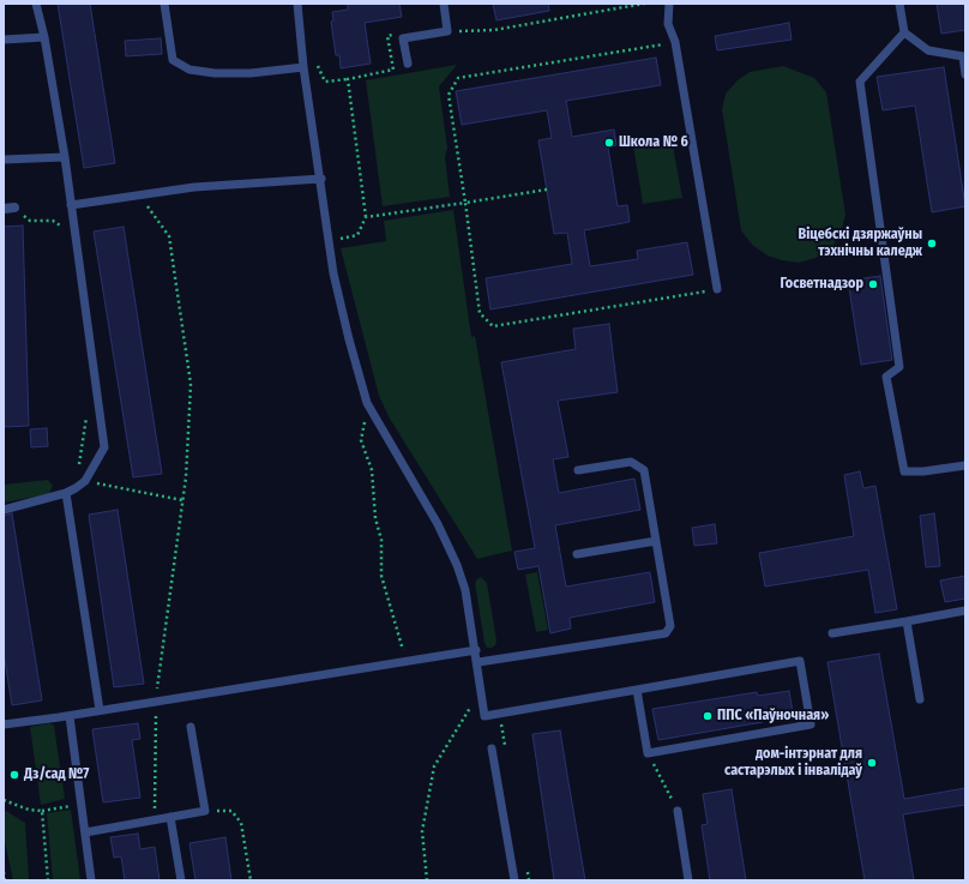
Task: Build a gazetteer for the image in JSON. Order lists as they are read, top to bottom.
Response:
{
  "places": [
    "Школа № 6",
    "Віцебскі дзяржаўны тэхнічны каледж",
    "Госветнадзор",
    "ППС «Паўночная»",
    "дом-інтэрнат для састарэлых і інвалідаў",
    "Дз/сад №7"
  ]
}
